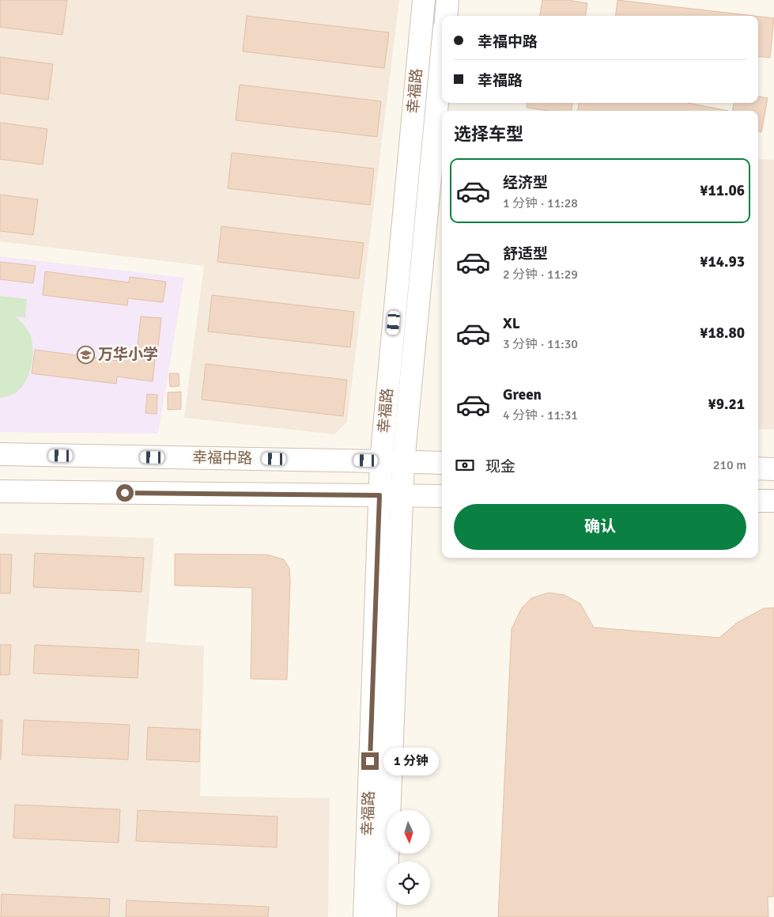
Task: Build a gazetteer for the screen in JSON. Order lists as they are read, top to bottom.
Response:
{
  "streets": {
    "main road": ["幸福路", "幸福中路"]
  },
  "crossings": [
    ["幸福路", "幸福中路"]
  ],
  "places": {
    "school or university": ["万华小学"]
  },
  "north": "bottom",
  "page": {
    "banner": ["幸福中路", "幸福路"],
    "heading": "选择车型",
    "list": [
      {
        "name": "经济型",
        "note": "1 分钟 · 11:28",
        "value": "¥11.06"
      },
      {
        "name": "舒适型",
        "note": "2 分钟 · 11:29",
        "value": "¥14.93"
      },
      {
        "name": "XL",
        "note": "3 分钟 · 11:30",
        "value": "¥18.80"
      },
      {
        "name": "Green",
        "note": "4 分钟 · 11:31",
        "value": "¥9.21"
      }
    ],
    "pay": ["现金", "210 m"],
    "buttons": "确认",
    "bubble": "1 分钟"
  }
}
